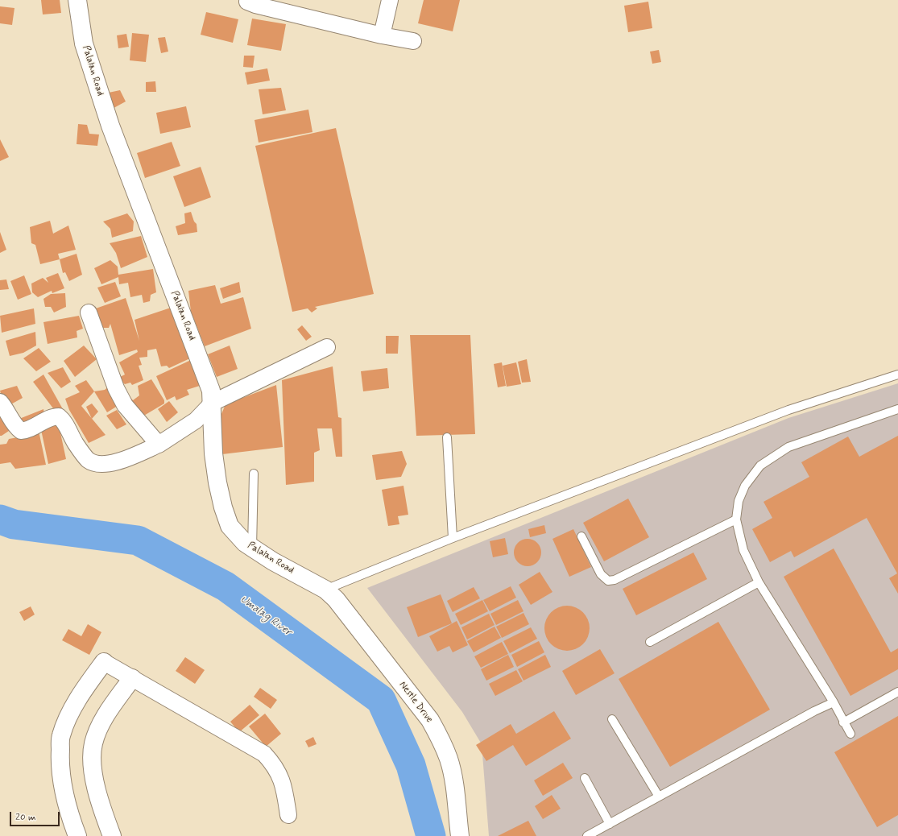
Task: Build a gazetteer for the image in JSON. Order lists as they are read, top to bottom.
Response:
{
  "streets": {
    "street": ["Palalan Road", "Nestle Drive"]
  },
  "crossings": [
    ["Palalan Road", "Nestle Drive"]
  ],
  "water": ["Umalag River"],
  "scale_bar": "20 m"
}
